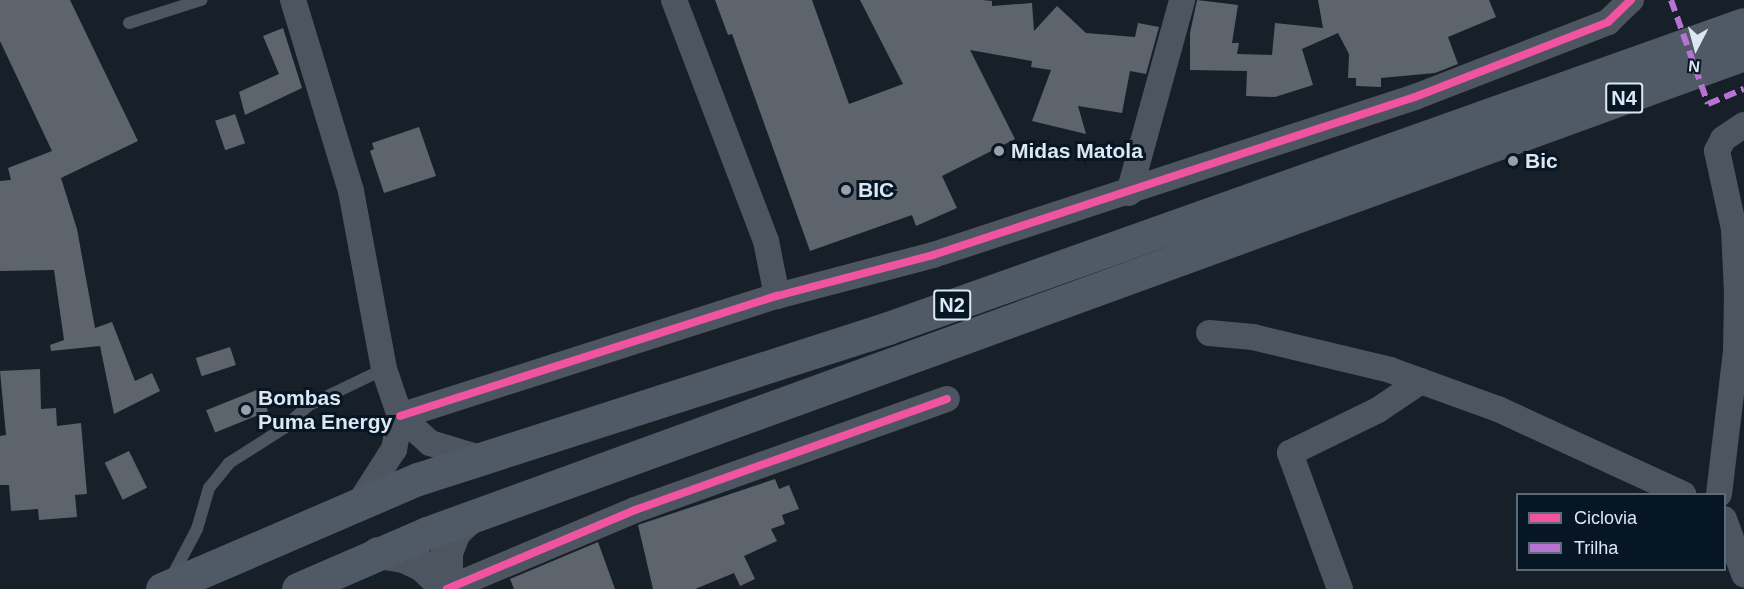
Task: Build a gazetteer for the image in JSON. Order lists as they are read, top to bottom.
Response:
{
  "streets": {
    "highway": ["N4", "N2"]
  },
  "crossings": [
    ["N4", "N2"]
  ],
  "places": [
    "Midas Matola",
    "Bic",
    "BIC",
    "Bombas Puma Energy"
  ],
  "legend": ["Ciclovia", "Trilha"],
  "north": "bottom"
}
